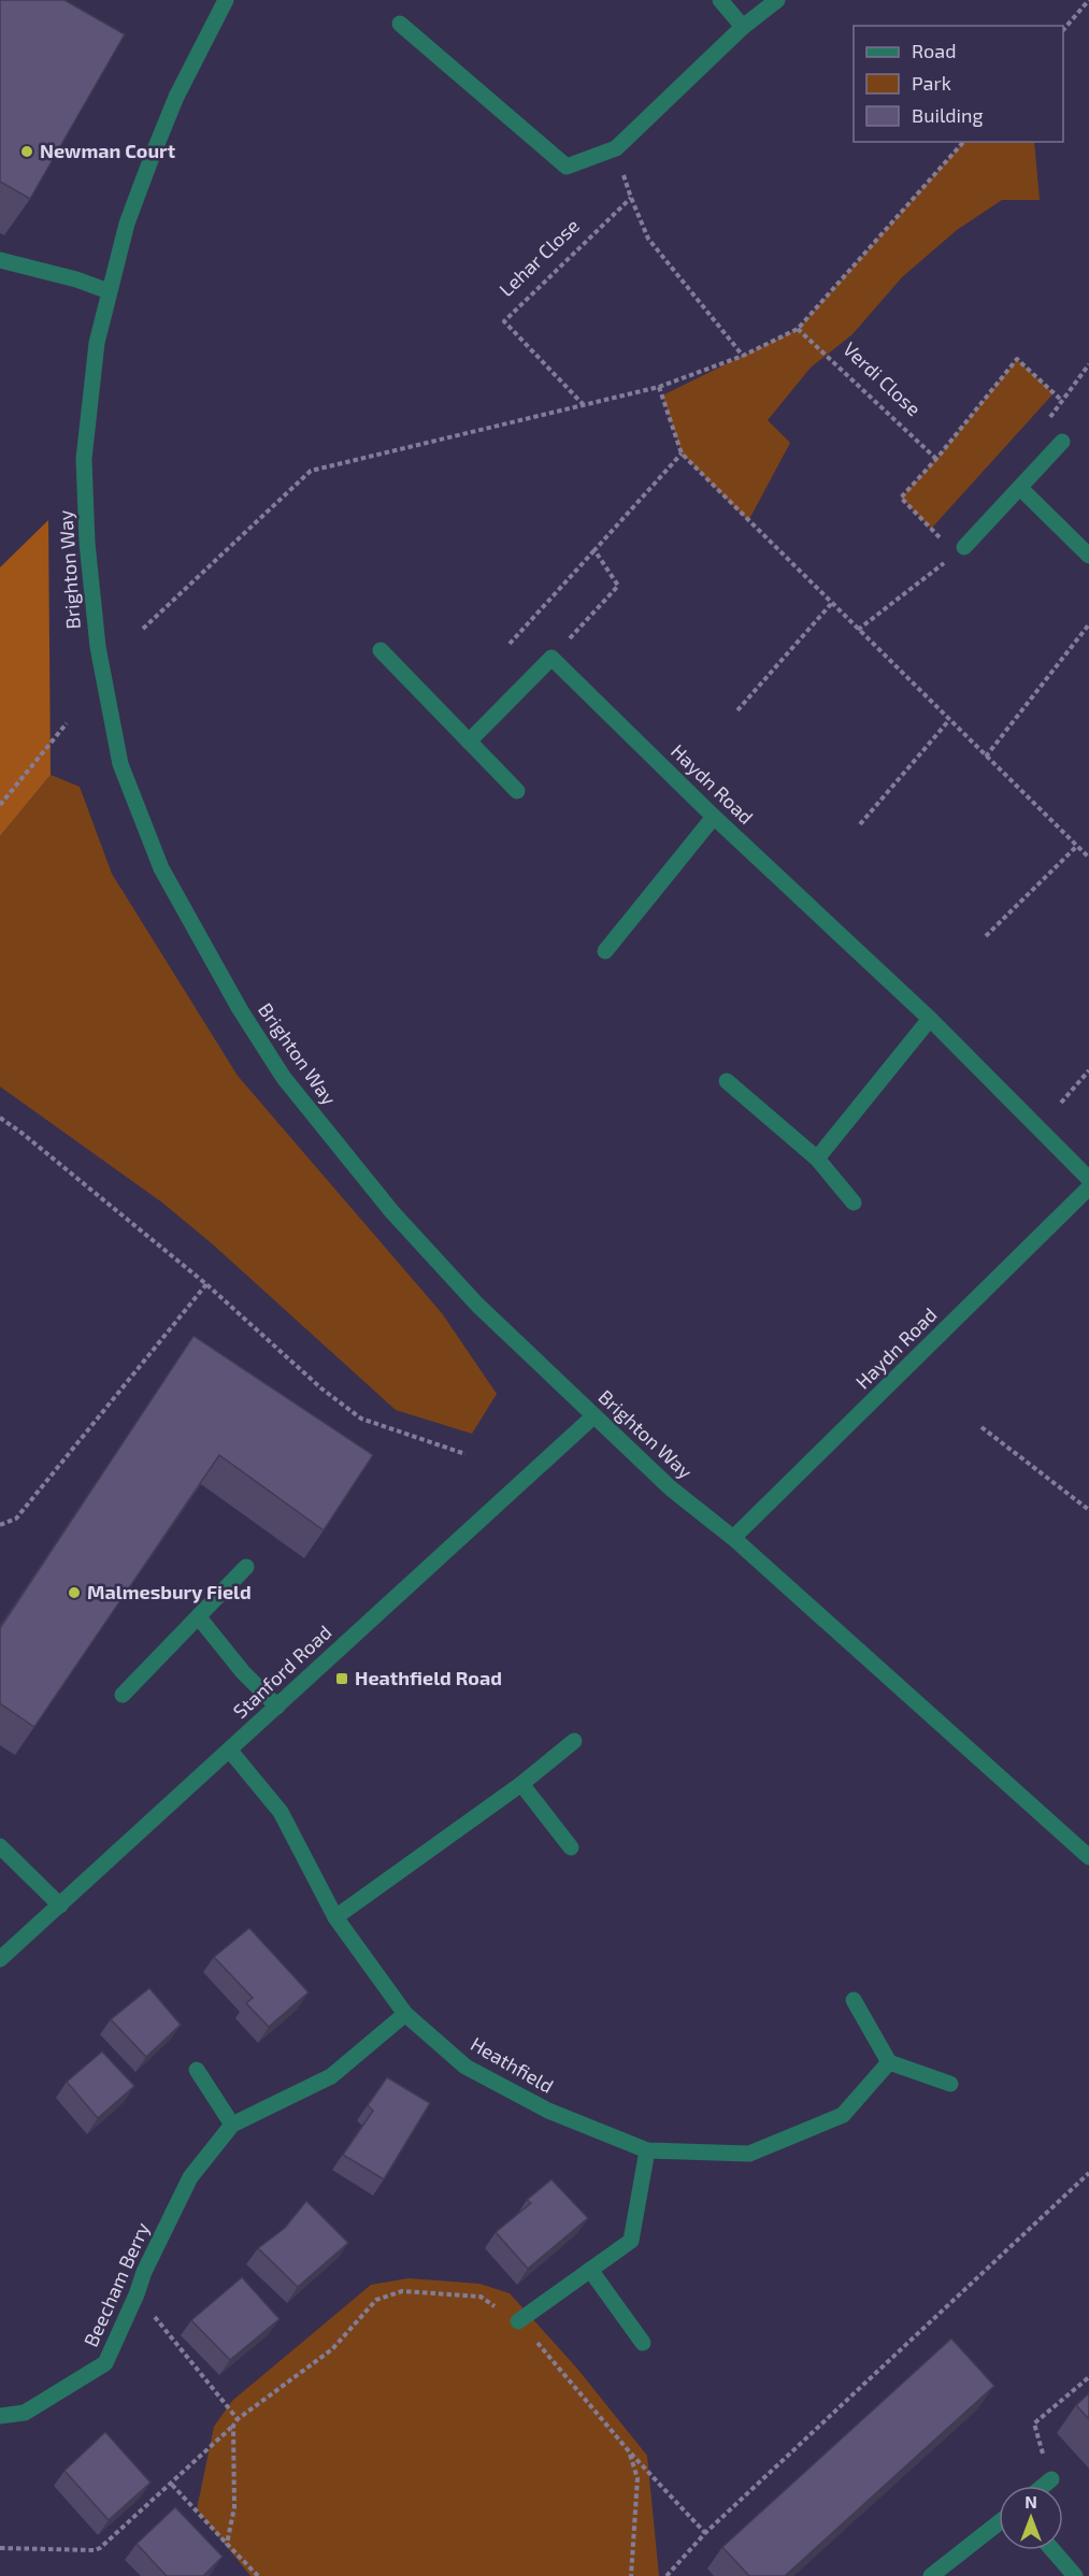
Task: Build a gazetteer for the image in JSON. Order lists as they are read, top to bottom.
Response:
{
  "streets": {
    "street": [
      "Brighton Way",
      "Haydn Road",
      "Stanford Road",
      "Heathfield",
      "Beecham Berry"
    ],
    "path": ["Lehar Close", "Verdi Close"]
  },
  "crossings": [
    ["Brighton Way", "Haydn Road"],
    ["Brighton Way", "Stanford Road"],
    ["Stanford Road", "Heathfield"],
    ["Heathfield", "Beecham Berry"]
  ],
  "places": {
    "other": ["Newman Court", "Malmesbury Field"],
    "transit": ["Heathfield Road"]
  },
  "legend": ["Road", "Park", "Building"],
  "north": "top"
}
